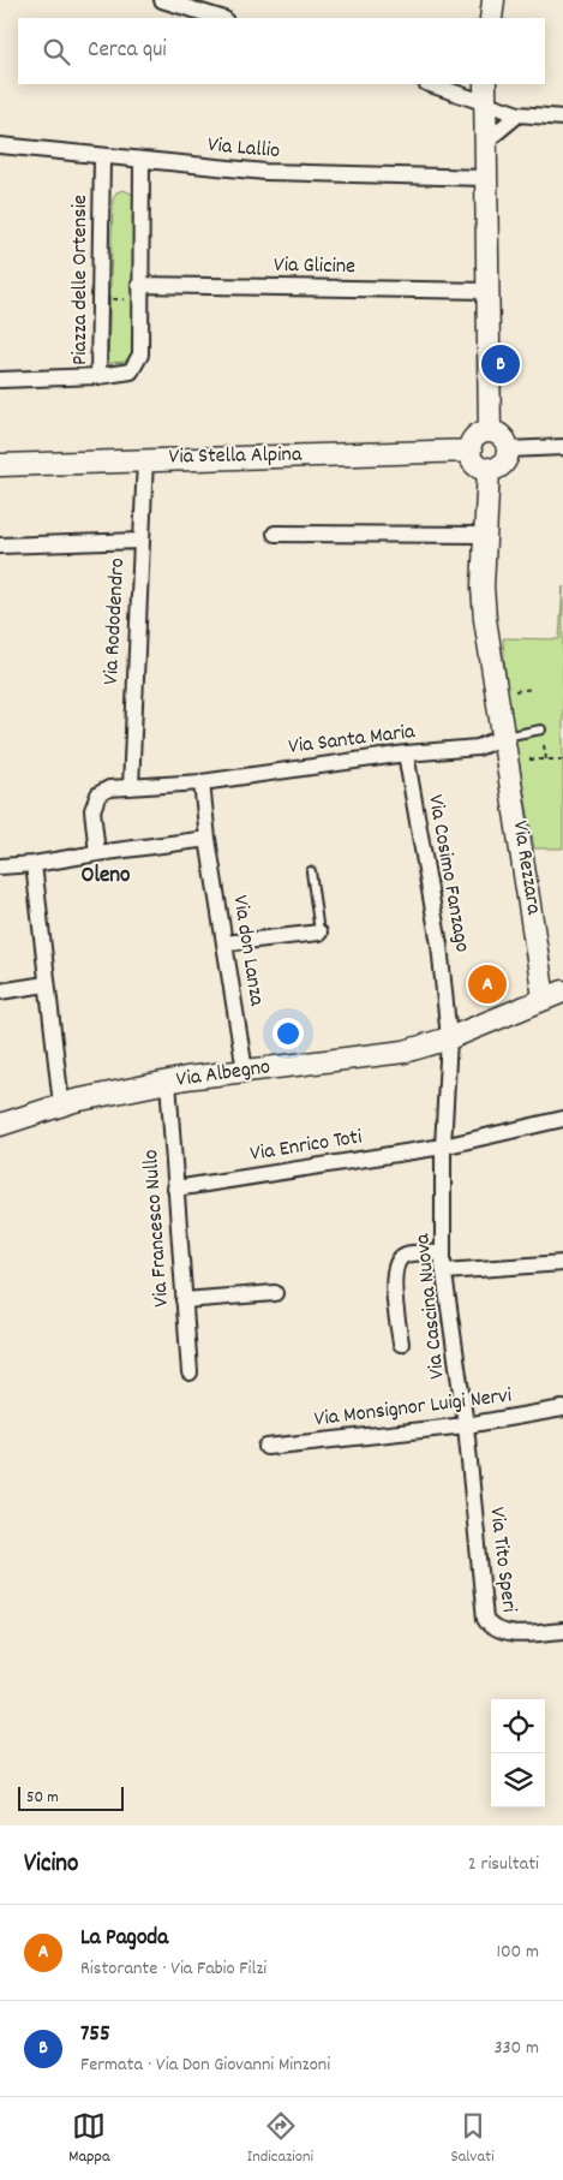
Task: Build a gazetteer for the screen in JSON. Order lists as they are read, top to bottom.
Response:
{
  "streets": {
    "street": [
      "Via Lallio",
      "Via Glicine",
      "Piazza delle Ortensie",
      "Via Stella Alpina",
      "Via Rododendro",
      "Via Santa Maria",
      "Via Rezzara",
      "Via Cosimo Fanzago",
      "Via don Lanza",
      "Via Albegno",
      "Via Enrico Toti",
      "Via Francesco Nullo",
      "Via Cascina Nuova",
      "Via Monsignor Luigi Nervi",
      "Via Tito Speri"
    ]
  },
  "crossings": [
    ["Via Lallio", "Piazza delle Ortensie"],
    ["Via Glicine", "Piazza delle Ortensie"],
    ["Via Stella Alpina", "Via Rododendro"],
    ["Via Stella Alpina", "Via Rezzara"],
    ["Via Rododendro", "Via Santa Maria"],
    ["Via Santa Maria", "Via Rezzara"],
    ["Via Santa Maria", "Via Cosimo Fanzago"],
    ["Via Santa Maria", "Via don Lanza"],
    ["Via Rezzara", "Via Albegno"],
    ["Via Cosimo Fanzago", "Via Albegno"],
    ["Via Cosimo Fanzago", "Via Enrico Toti"],
    ["Via Cosimo Fanzago", "Via Cascina Nuova"],
    ["Via don Lanza", "Via Albegno"],
    ["Via Albegno", "Via Francesco Nullo"],
    ["Via Enrico Toti", "Via Francesco Nullo"],
    ["Via Enrico Toti", "Via Cascina Nuova"],
    ["Via Cascina Nuova", "Via Monsignor Luigi Nervi"],
    ["Via Cascina Nuova", "Via Tito Speri"],
    ["Via Monsignor Luigi Nervi", "Via Tito Speri"]
  ],
  "districts": ["Oleno"],
  "scale_bar": "50 m",
  "page": {
    "search": "Cerca qui",
    "pins": ["B", "A"],
    "scale": "50 m",
    "heading": ["Vicino", "2 risultati"],
    "list": [
      {
        "mark": "A",
        "name": "La Pagoda",
        "note": "Ristorante · Via Fabio Filzi",
        "value": "100 m"
      },
      {
        "mark": "B",
        "name": "755",
        "note": "Fermata · Via Don Giovanni Minzoni",
        "value": "330 m"
      }
    ],
    "nav": ["Mappa", "Indicazioni", "Salvati"]
  }
}
